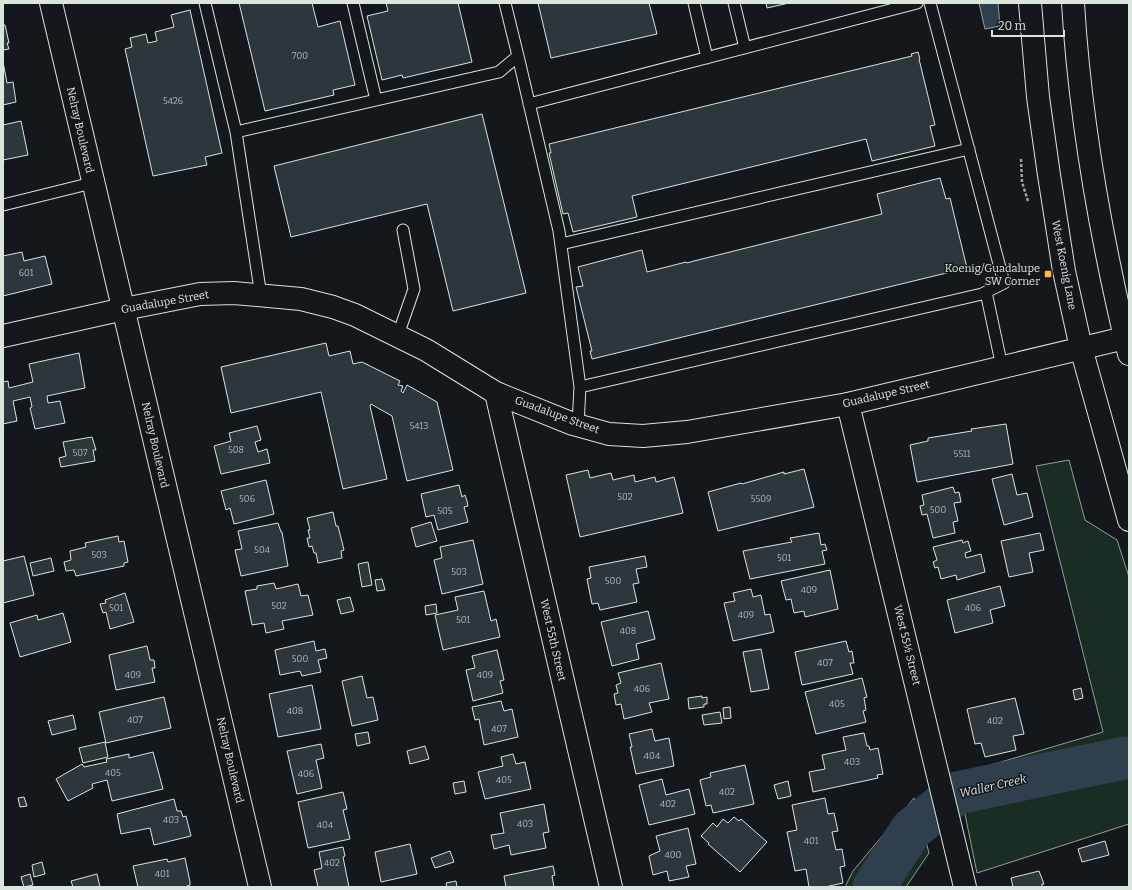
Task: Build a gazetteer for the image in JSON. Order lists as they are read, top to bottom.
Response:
{
  "streets": {
    "street": [
      "Nelray Boulevard",
      "West Koenig Lane",
      "Guadalupe Street",
      "West 55th Street",
      "West 55½ Street"
    ]
  },
  "crossings": [
    ["Nelray Boulevard", "Guadalupe Street"],
    ["West Koenig Lane", "Guadalupe Street"],
    ["Guadalupe Street", "West 55th Street"],
    ["Guadalupe Street", "West 55½ Street"]
  ],
  "water": ["Waller Creek"],
  "places": {
    "transit": ["Koenig/Guadalupe SW Corner"]
  },
  "house_numbers": [
    "700",
    "5426",
    "601",
    "5413",
    "508",
    "507",
    "5511",
    "502",
    "506",
    "5509",
    "500",
    "505",
    "504",
    "503",
    "501",
    "503",
    "500",
    "409",
    "502",
    "501",
    "406",
    "409",
    "501",
    "408",
    "500",
    "407",
    "409",
    "409",
    "406",
    "405",
    "408",
    "407",
    "402",
    "407",
    "404",
    "403",
    "405",
    "406",
    "405",
    "402",
    "402",
    "403",
    "403",
    "404",
    "401",
    "400",
    "402",
    "401"
  ],
  "scale_bar": "20 m"
}
